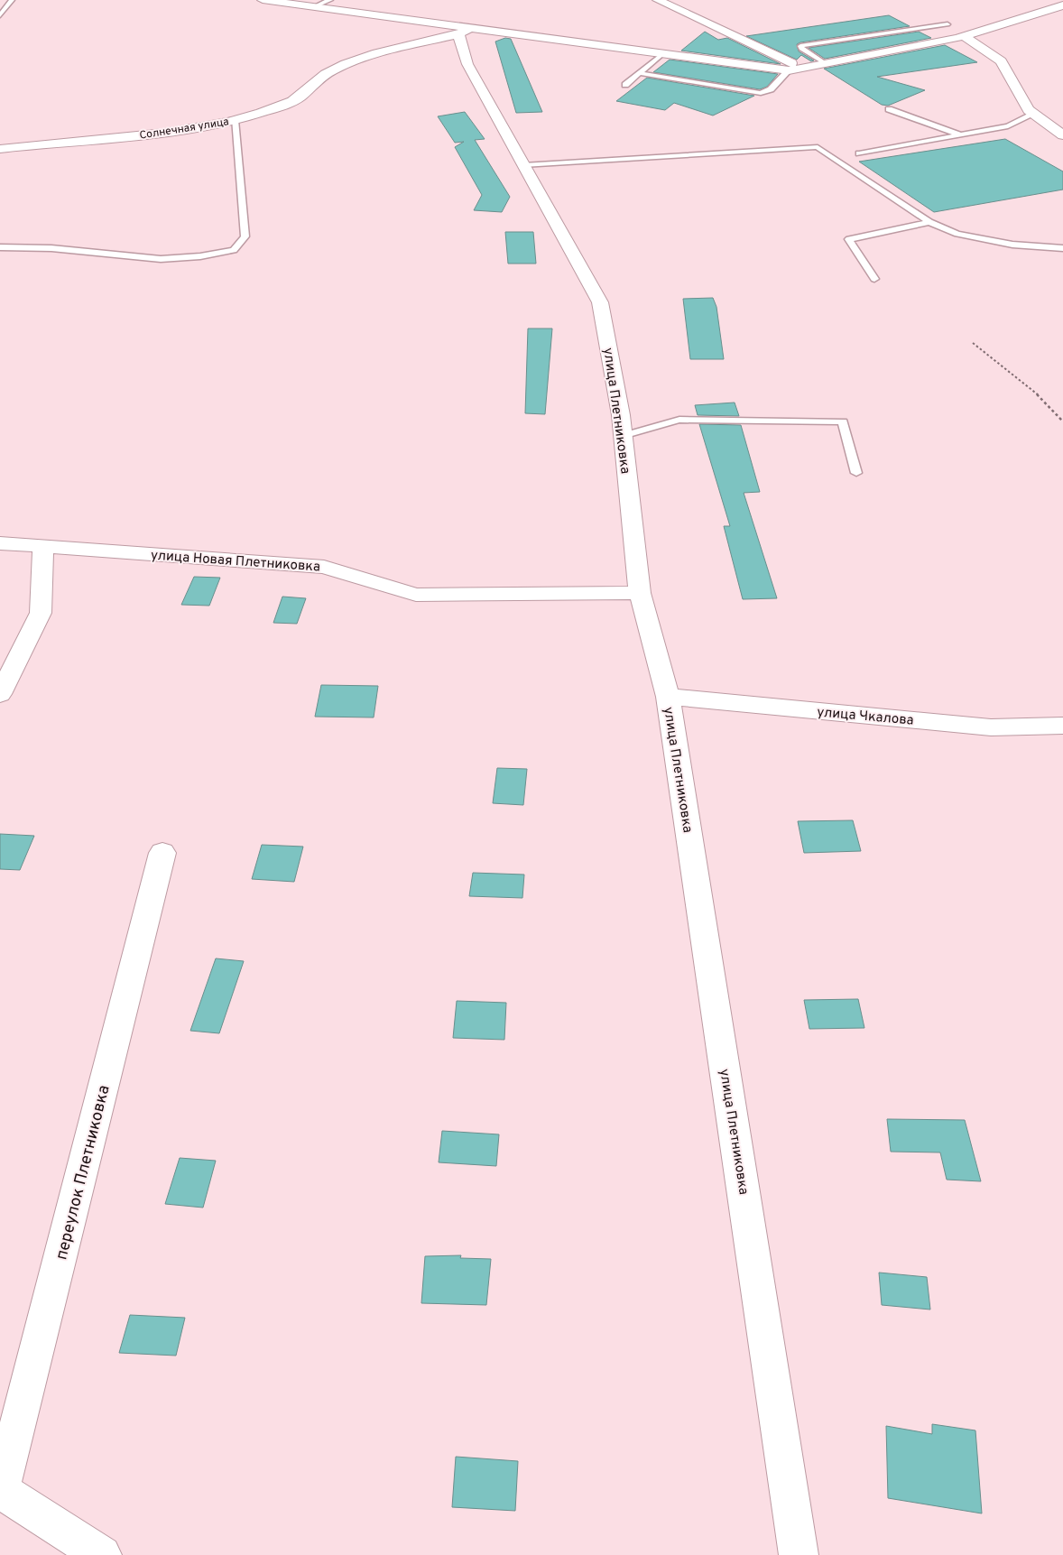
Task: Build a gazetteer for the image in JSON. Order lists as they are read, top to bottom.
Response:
{
  "streets": {
    "street": [
      "Солнечная улица",
      "улица Плетниковка",
      "улица Новая Плетниковка",
      "улица Чкалова",
      "переулок Плетниковка"
    ]
  },
  "crossings": [
    ["Солнечная улица", "улица Плетниковка"],
    ["улица Плетниковка", "улица Новая Плетниковка"],
    ["улица Плетниковка", "улица Чкалова"]
  ]
}
